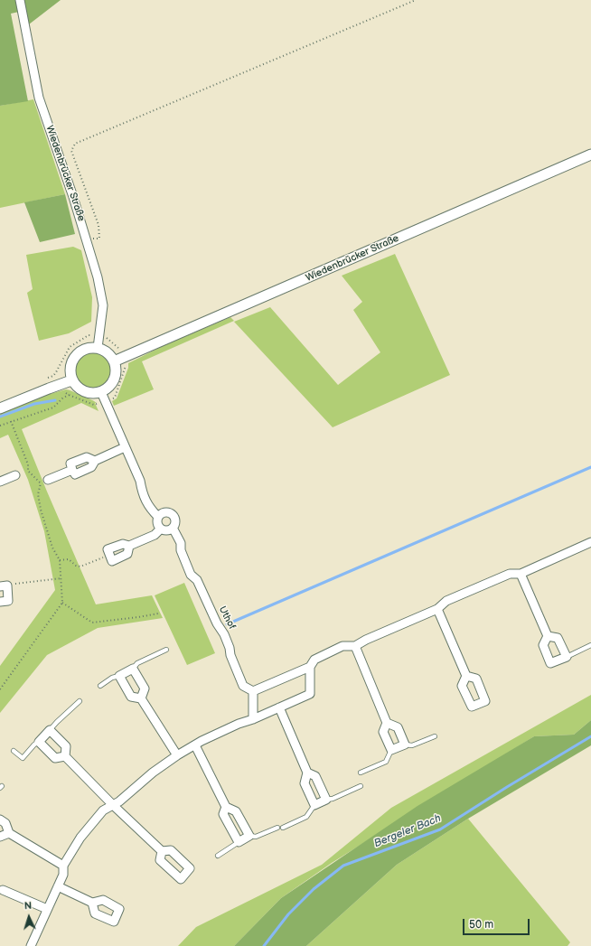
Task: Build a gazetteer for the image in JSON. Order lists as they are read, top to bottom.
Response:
{
  "streets": {
    "street": ["Wiedenbrücker Straße", "Uthof"]
  },
  "water": ["Bergeler Bach"],
  "scale_bar": "50 m",
  "north": "top"
}
